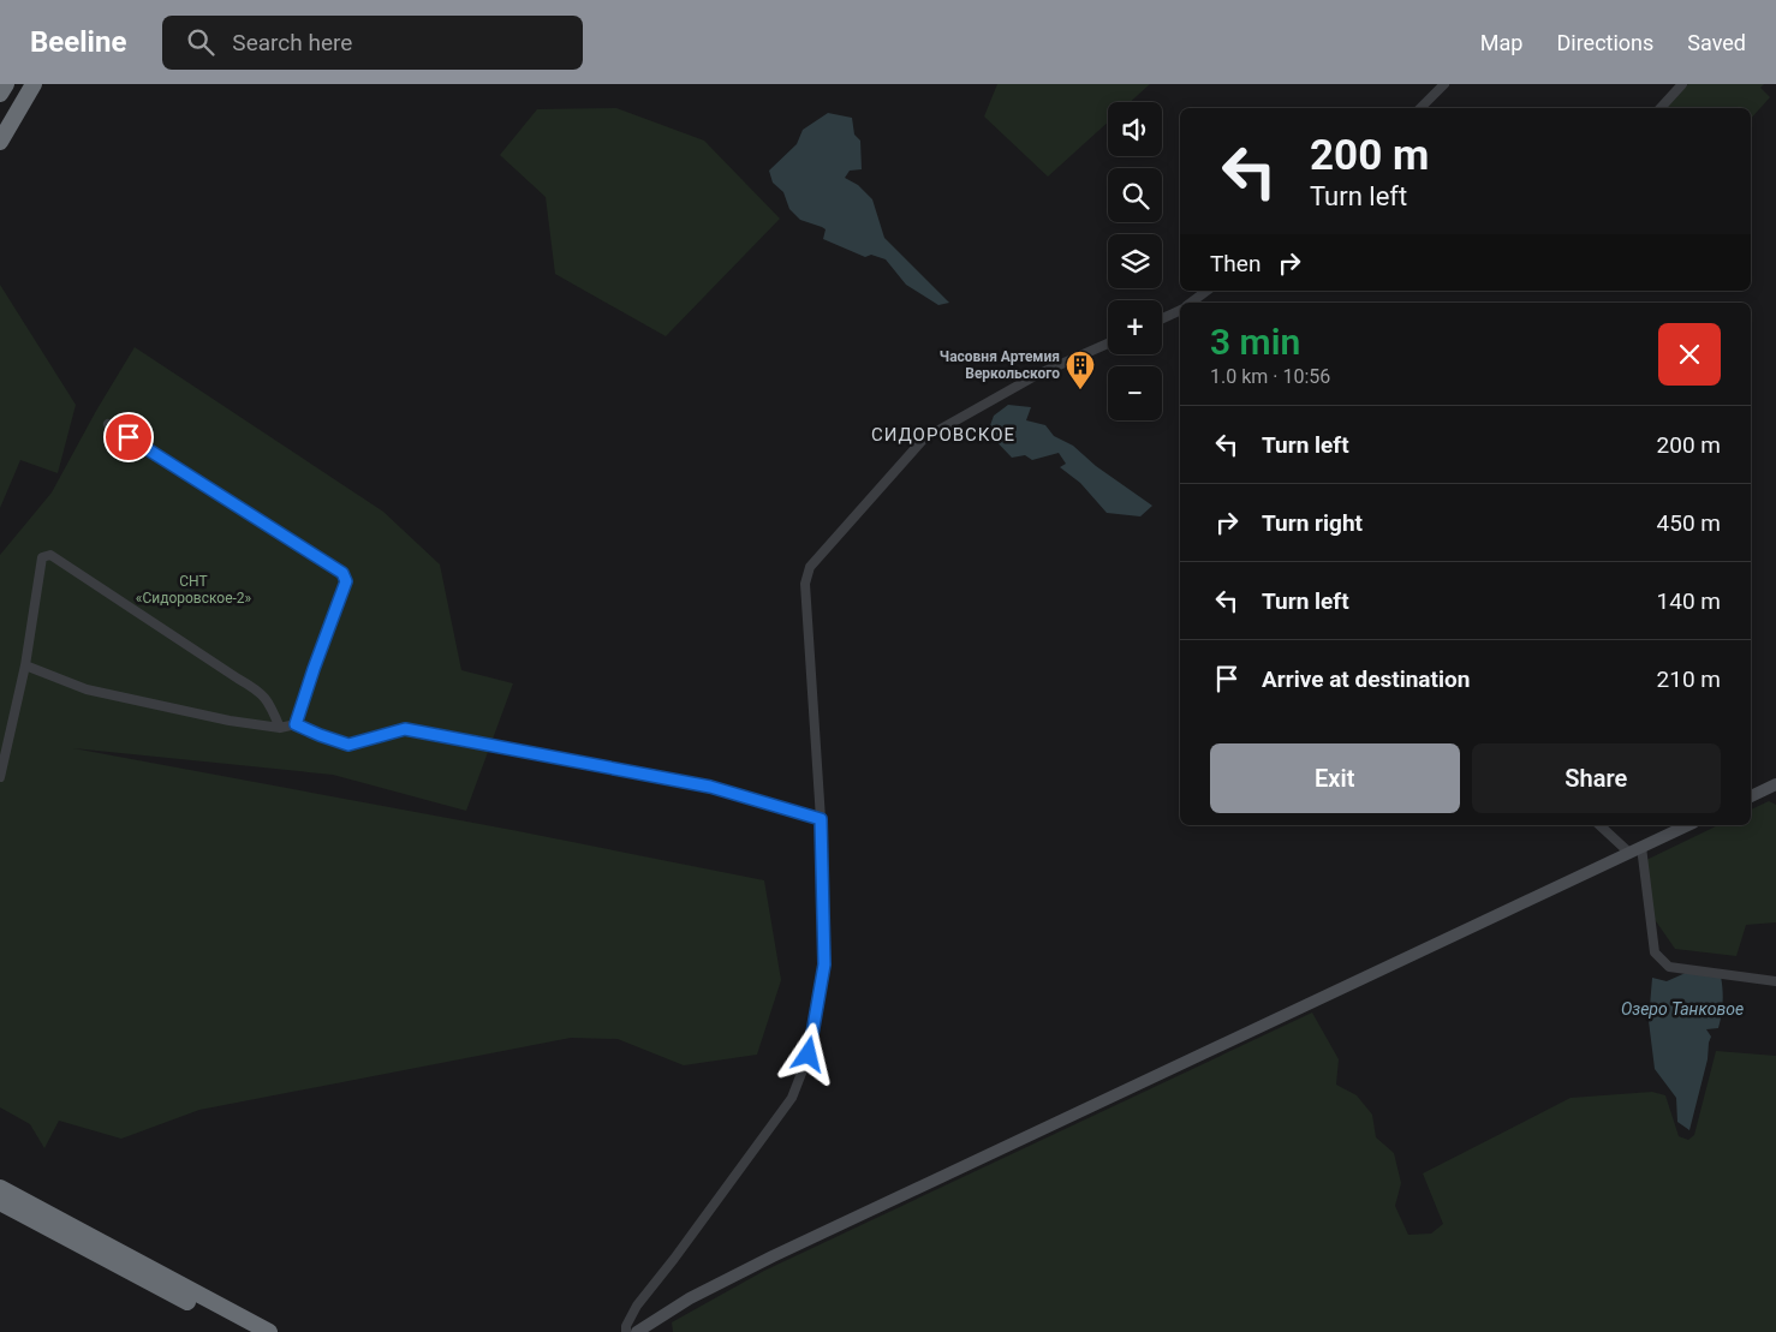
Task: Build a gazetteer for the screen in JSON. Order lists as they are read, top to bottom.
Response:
{
  "districts": ["СИДОРОВСКОЕ"],
  "water": ["Озеро Танковое"],
  "parks": ["СНТ «Сидоровское-2»"],
  "places": {
    "building": ["Часовня Артемия Веркольского"]
  },
  "page": {
    "header": "Beeline",
    "search": "Search here",
    "nav": ["Map", "Directions", "Saved"],
    "map_buttons": ["+", "−"],
    "turn": ["200 m", "Turn left"],
    "then": "Then",
    "heading": ["3 min", "1.0 km · 10:56"],
    "list": [
      {
        "name": "Turn left",
        "value": "200 m"
      },
      {
        "name": "Turn right",
        "value": "450 m"
      },
      {
        "name": "Turn left",
        "value": "140 m"
      },
      {
        "name": "Arrive at destination",
        "value": "210 m"
      }
    ],
    "buttons": ["Exit", "Share"]
  }
}
